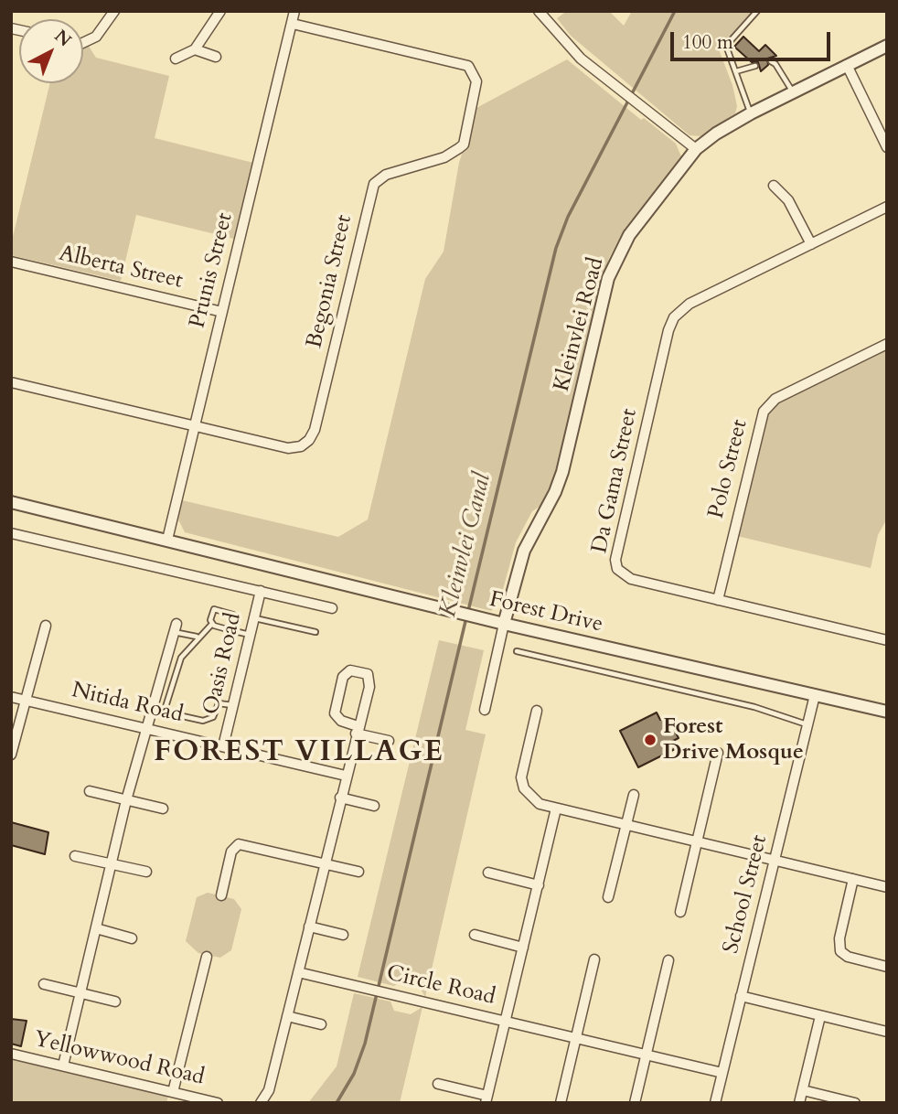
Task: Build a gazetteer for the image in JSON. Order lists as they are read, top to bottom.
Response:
{
  "streets": {
    "street": [
      "Alberta Street",
      "Prunis Street",
      "Begonia Street",
      "Kleinvlei Road",
      "Polo Street",
      "Da Gama Street",
      "Forest Drive",
      "Oasis Road",
      "Nitida Road",
      "School Street",
      "Circle Road",
      "Yellowwood Road"
    ]
  },
  "crossings": [
    ["Alberta Street", "Prunis Street"],
    ["Prunis Street", "Begonia Street"],
    ["Prunis Street", "Forest Drive"],
    ["Kleinvlei Road", "Forest Drive"],
    ["Polo Street", "Da Gama Street"],
    ["Forest Drive", "School Street"],
    ["Oasis Road", "Nitida Road"],
    ["School Street", "Circle Road"]
  ],
  "districts": ["FOREST VILLAGE"],
  "water": ["Kleinvlei Canal"],
  "places": ["Forest Drive Mosque"],
  "scale_bar": "100 m",
  "north": "top right"
}
